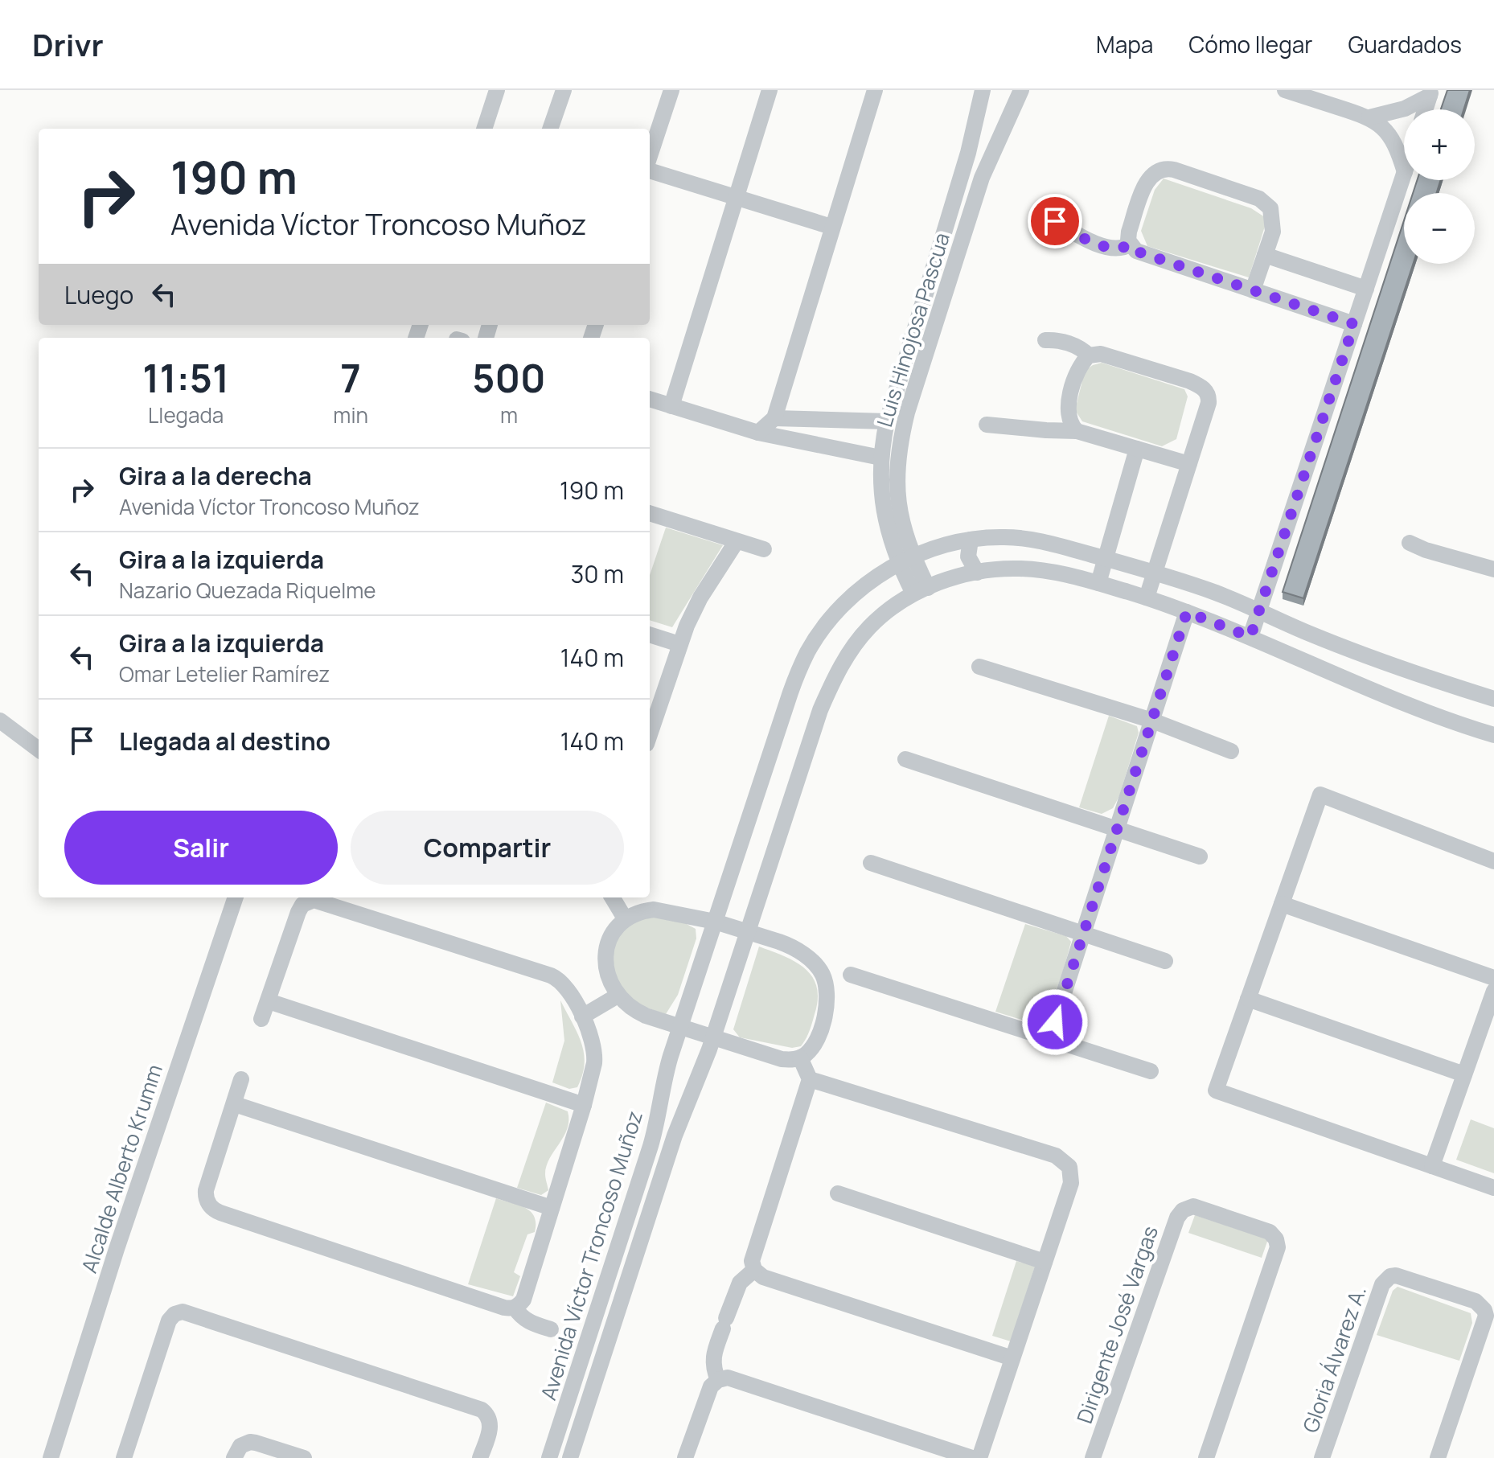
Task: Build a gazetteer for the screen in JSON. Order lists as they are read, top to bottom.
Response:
{
  "streets": {
    "street": [
      "Luis Hinojosa Pascua",
      "Alcalde Alberto Krumm",
      "Avenida Víctor Troncoso Muñoz",
      "Dirigente José Vargas",
      "Gloria Álvarez A."
    ]
  },
  "crossings": [
    ["Luis Hinojosa Pascua", "Avenida Víctor Troncoso Muñoz"]
  ],
  "page": {
    "header": "Drivr",
    "nav": ["Mapa", "Cómo llegar", "Guardados"],
    "map_buttons": ["+", "−"],
    "turn": ["190 m", "Avenida Víctor Troncoso Muñoz"],
    "then": "Luego",
    "eta": [
      "11:51",
      "Llegada",
      "7",
      "min",
      "500",
      "m"
    ],
    "list": [
      {
        "name": "Gira a la derecha",
        "note": "Avenida Víctor Troncoso Muñoz",
        "value": "190 m"
      },
      {
        "name": "Gira a la izquierda",
        "note": "Nazario Quezada Riquelme",
        "value": "30 m"
      },
      {
        "name": "Gira a la izquierda",
        "note": "Omar Letelier Ramírez",
        "value": "140 m"
      },
      {
        "name": "Llegada al destino",
        "value": "140 m"
      }
    ],
    "buttons": ["Salir", "Compartir"]
  }
}
